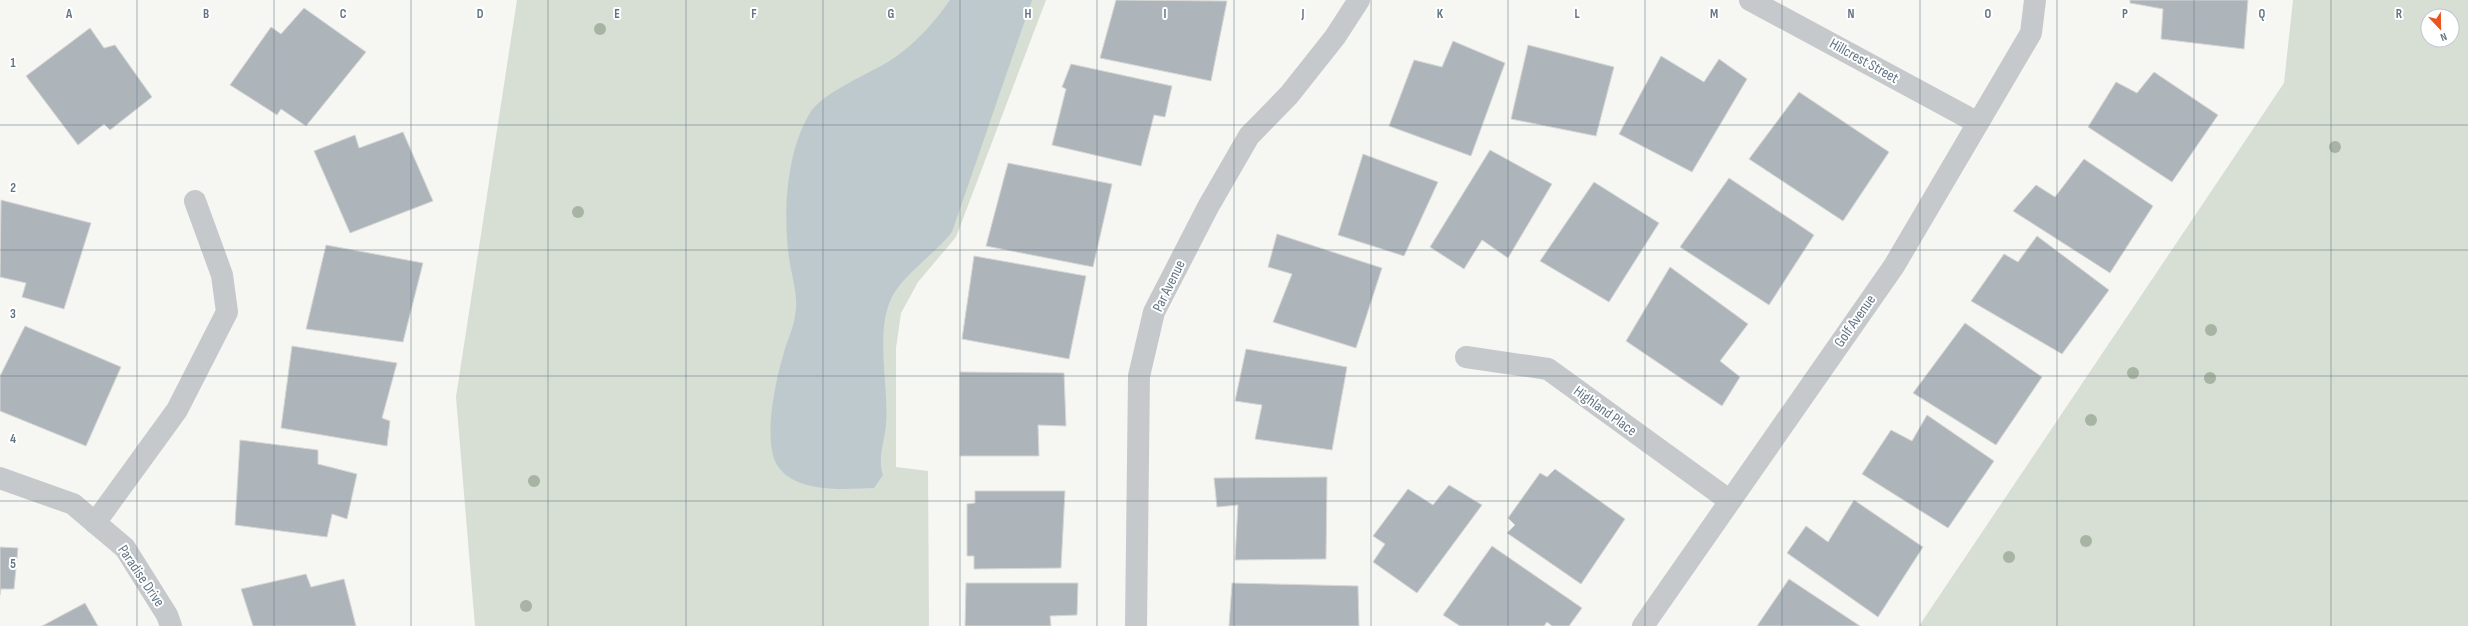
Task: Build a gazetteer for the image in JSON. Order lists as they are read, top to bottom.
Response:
{
  "streets": {
    "street": [
      "Hillcrest Street",
      "Par Avenue",
      "Golf Avenue",
      "Highland Place",
      "Paradise Drive"
    ]
  },
  "crossings": [
    ["Hillcrest Street", "Golf Avenue"],
    ["Golf Avenue", "Highland Place"]
  ],
  "north": "bottom",
  "grid": {
    "columns": [
      "A",
      "B",
      "C",
      "D",
      "E",
      "F",
      "G",
      "H",
      "I",
      "J",
      "K",
      "L",
      "M",
      "N",
      "O",
      "P",
      "Q",
      "R"
    ],
    "rows": [
      "1",
      "2",
      "3",
      "4",
      "5"
    ]
  }
}
